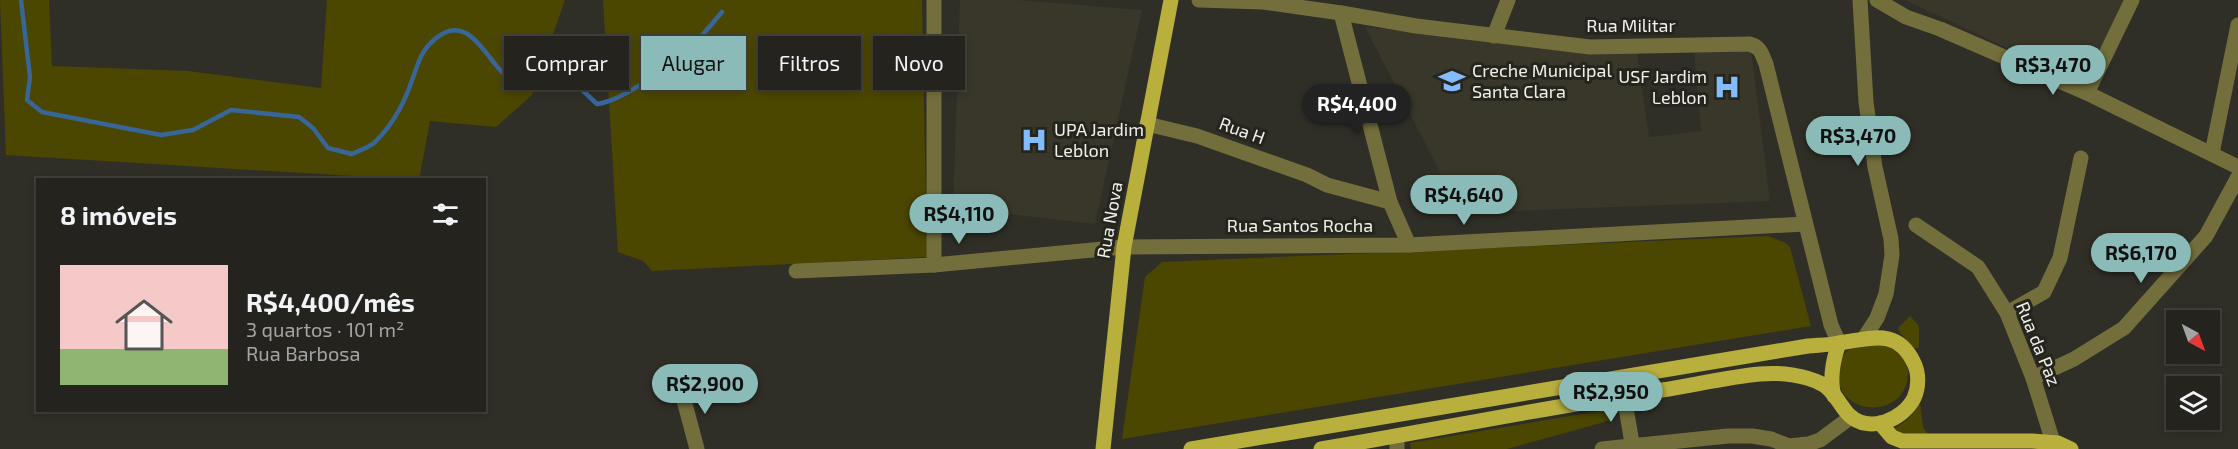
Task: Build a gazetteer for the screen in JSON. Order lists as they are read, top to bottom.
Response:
{
  "streets": {
    "main road": ["Rua Nova"],
    "street": [
      "Rua Militar",
      "Rua H",
      "Rua Santos Rocha",
      "Rua da Paz"
    ]
  },
  "crossings": [
    ["Rua Militar", "Rua Santos Rocha"],
    ["Rua H", "Rua Nova"],
    ["Rua Nova", "Rua Santos Rocha"]
  ],
  "places": {
    "school or university": ["Creche Municipal Santa Clara"],
    "hospital": ["USF Jardim Leblon", "UPA Jardim Leblon"]
  },
  "north": "bottom right",
  "page": {
    "chip": [
      "Comprar",
      "Alugar",
      "Filtros",
      "Novo"
    ],
    "price": [
      "R$3,470",
      "R$4,400",
      "R$3,470",
      "R$4,640",
      "R$4,110",
      "R$6,170",
      "R$2,900",
      "R$2,950"
    ],
    "heading": "8 imóveis",
    "list": [
      {
        "name": "R$4,400/mês",
        "note": "3 quartos · 101 m² · Rua Barbosa"
      }
    ]
  }
}
